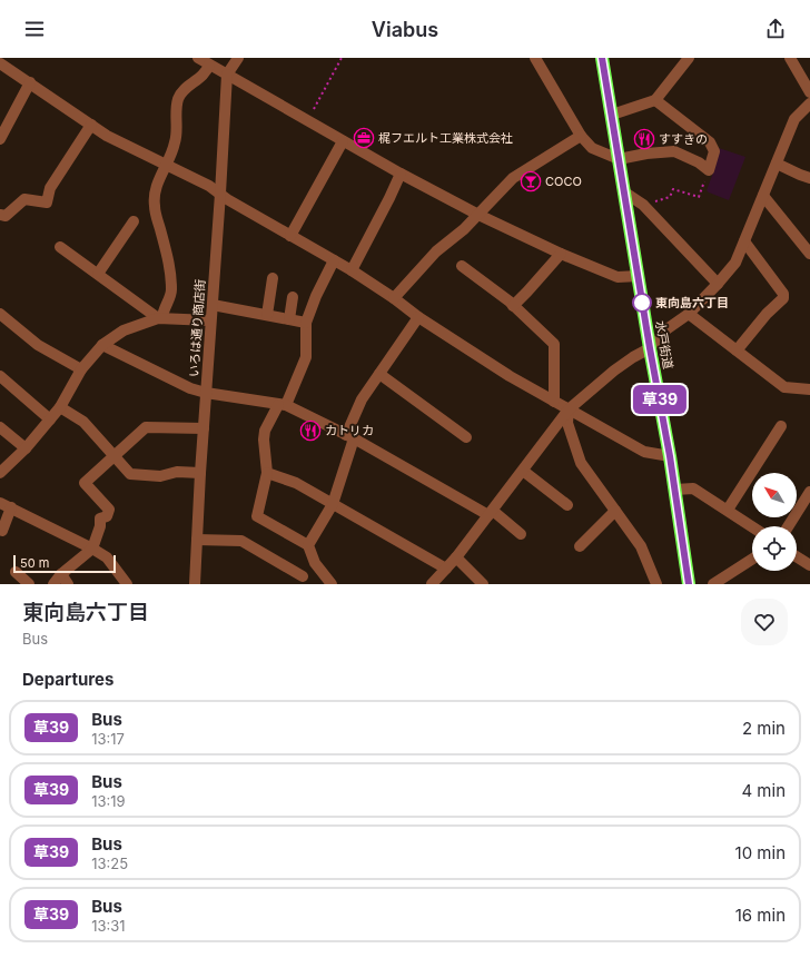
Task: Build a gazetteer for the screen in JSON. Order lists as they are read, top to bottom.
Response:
{
  "streets": {
    "highway": ["水戸街道"],
    "street": ["いろは通り商店街"]
  },
  "places": {
    "office": ["梶フエルト工業株式会社"],
    "restaurant": ["すすきの", "カトリカ"],
    "bar": ["COCO"],
    "other": ["東向島六丁目"]
  },
  "lines": ["bus line 草39"],
  "scale_bar": "50 m",
  "north": "top left",
  "page": {
    "header": "Viabus",
    "on_map": "草39",
    "scale": "50 m",
    "heading": [
      ["東向島六丁目", "Bus"],
      "Departures"
    ],
    "list": [
      {
        "mark": "草39",
        "name": "Bus",
        "note": "13:17",
        "value": "2 min"
      },
      {
        "mark": "草39",
        "name": "Bus",
        "note": "13:19",
        "value": "4 min"
      },
      {
        "mark": "草39",
        "name": "Bus",
        "note": "13:25",
        "value": "10 min"
      },
      {
        "mark": "草39",
        "name": "Bus",
        "note": "13:31",
        "value": "16 min"
      }
    ]
  }
}
